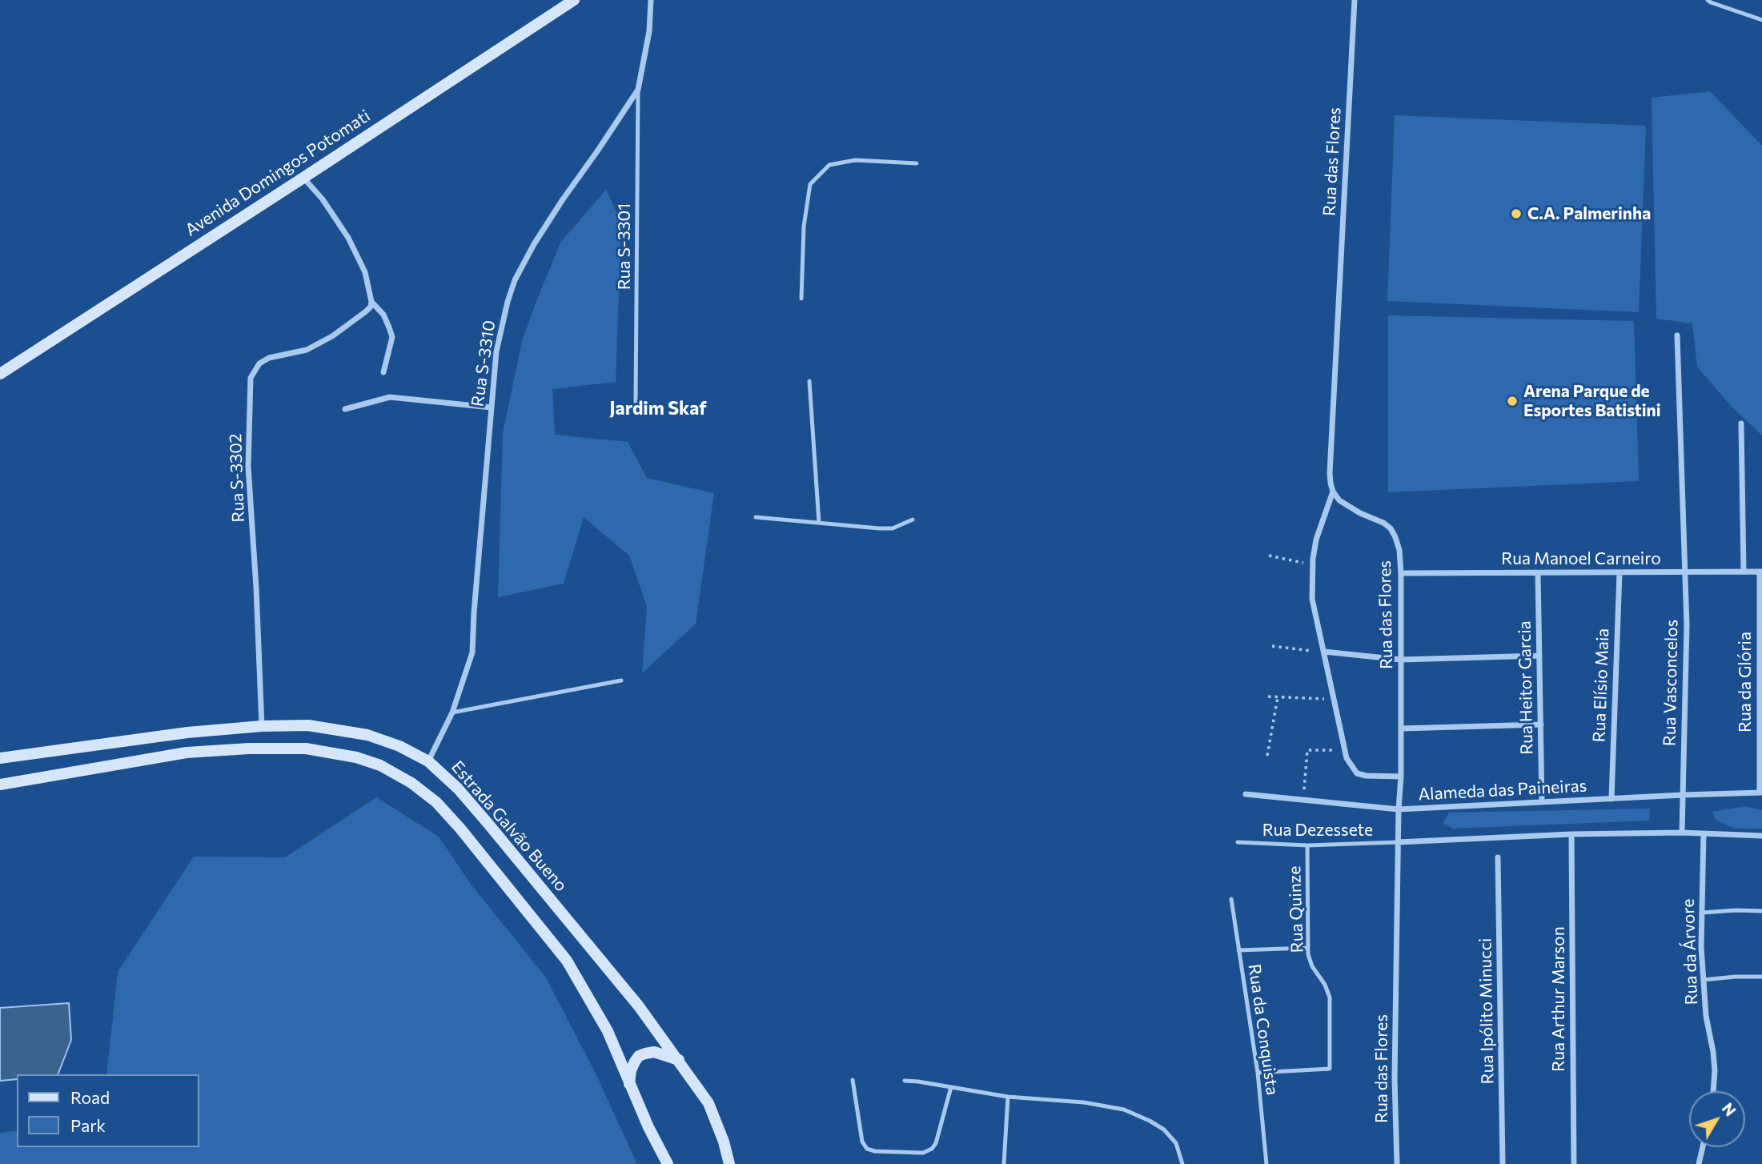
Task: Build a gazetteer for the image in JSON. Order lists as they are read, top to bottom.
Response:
{
  "streets": {
    "main road": ["Avenida Domingos Potomati", "Estrada Galvão Bueno"],
    "street": [
      "Rua das Flores",
      "Rua S-3310",
      "Rua S-3302",
      "Rua Manoel Carneiro",
      "Rua da Glória",
      "Rua Vasconcelos",
      "Rua Elísio Maia",
      "Rua Heitor Garcia",
      "Alameda das Paineiras",
      "Rua da Árvore",
      "Rua Arthur Marson",
      "Rua Ipólito Minucci"
    ],
    "lane": [
      "Rua S-3301",
      "Rua Dezessete",
      "Rua Quinze",
      "Rua da Conquista"
    ]
  },
  "crossings": [
    ["Rua das Flores", "Rua Manoel Carneiro"],
    ["Rua das Flores", "Alameda das Paineiras"],
    ["Rua das Flores", "Rua Dezessete"],
    ["Rua S-3301", "Rua S-3310"],
    ["Rua S-3310", "Estrada Galvão Bueno"],
    ["Rua S-3302", "Estrada Galvão Bueno"],
    ["Rua Manoel Carneiro", "Rua da Glória"],
    ["Rua Manoel Carneiro", "Rua Vasconcelos"],
    ["Rua Manoel Carneiro", "Rua Elísio Maia"],
    ["Rua Manoel Carneiro", "Rua Heitor Garcia"],
    ["Rua da Glória", "Alameda das Paineiras"],
    ["Rua Vasconcelos", "Alameda das Paineiras"],
    ["Rua Elísio Maia", "Alameda das Paineiras"],
    ["Rua Heitor Garcia", "Alameda das Paineiras"],
    ["Rua Dezessete", "Rua Quinze"],
    ["Rua Quinze", "Rua da Conquista"]
  ],
  "districts": ["Jardim Skaf"],
  "places": ["C.A. Palmerinha", "Arena Parque de Esportes Batistini"],
  "legend": ["Road", "Park"],
  "north": "top right"
}
